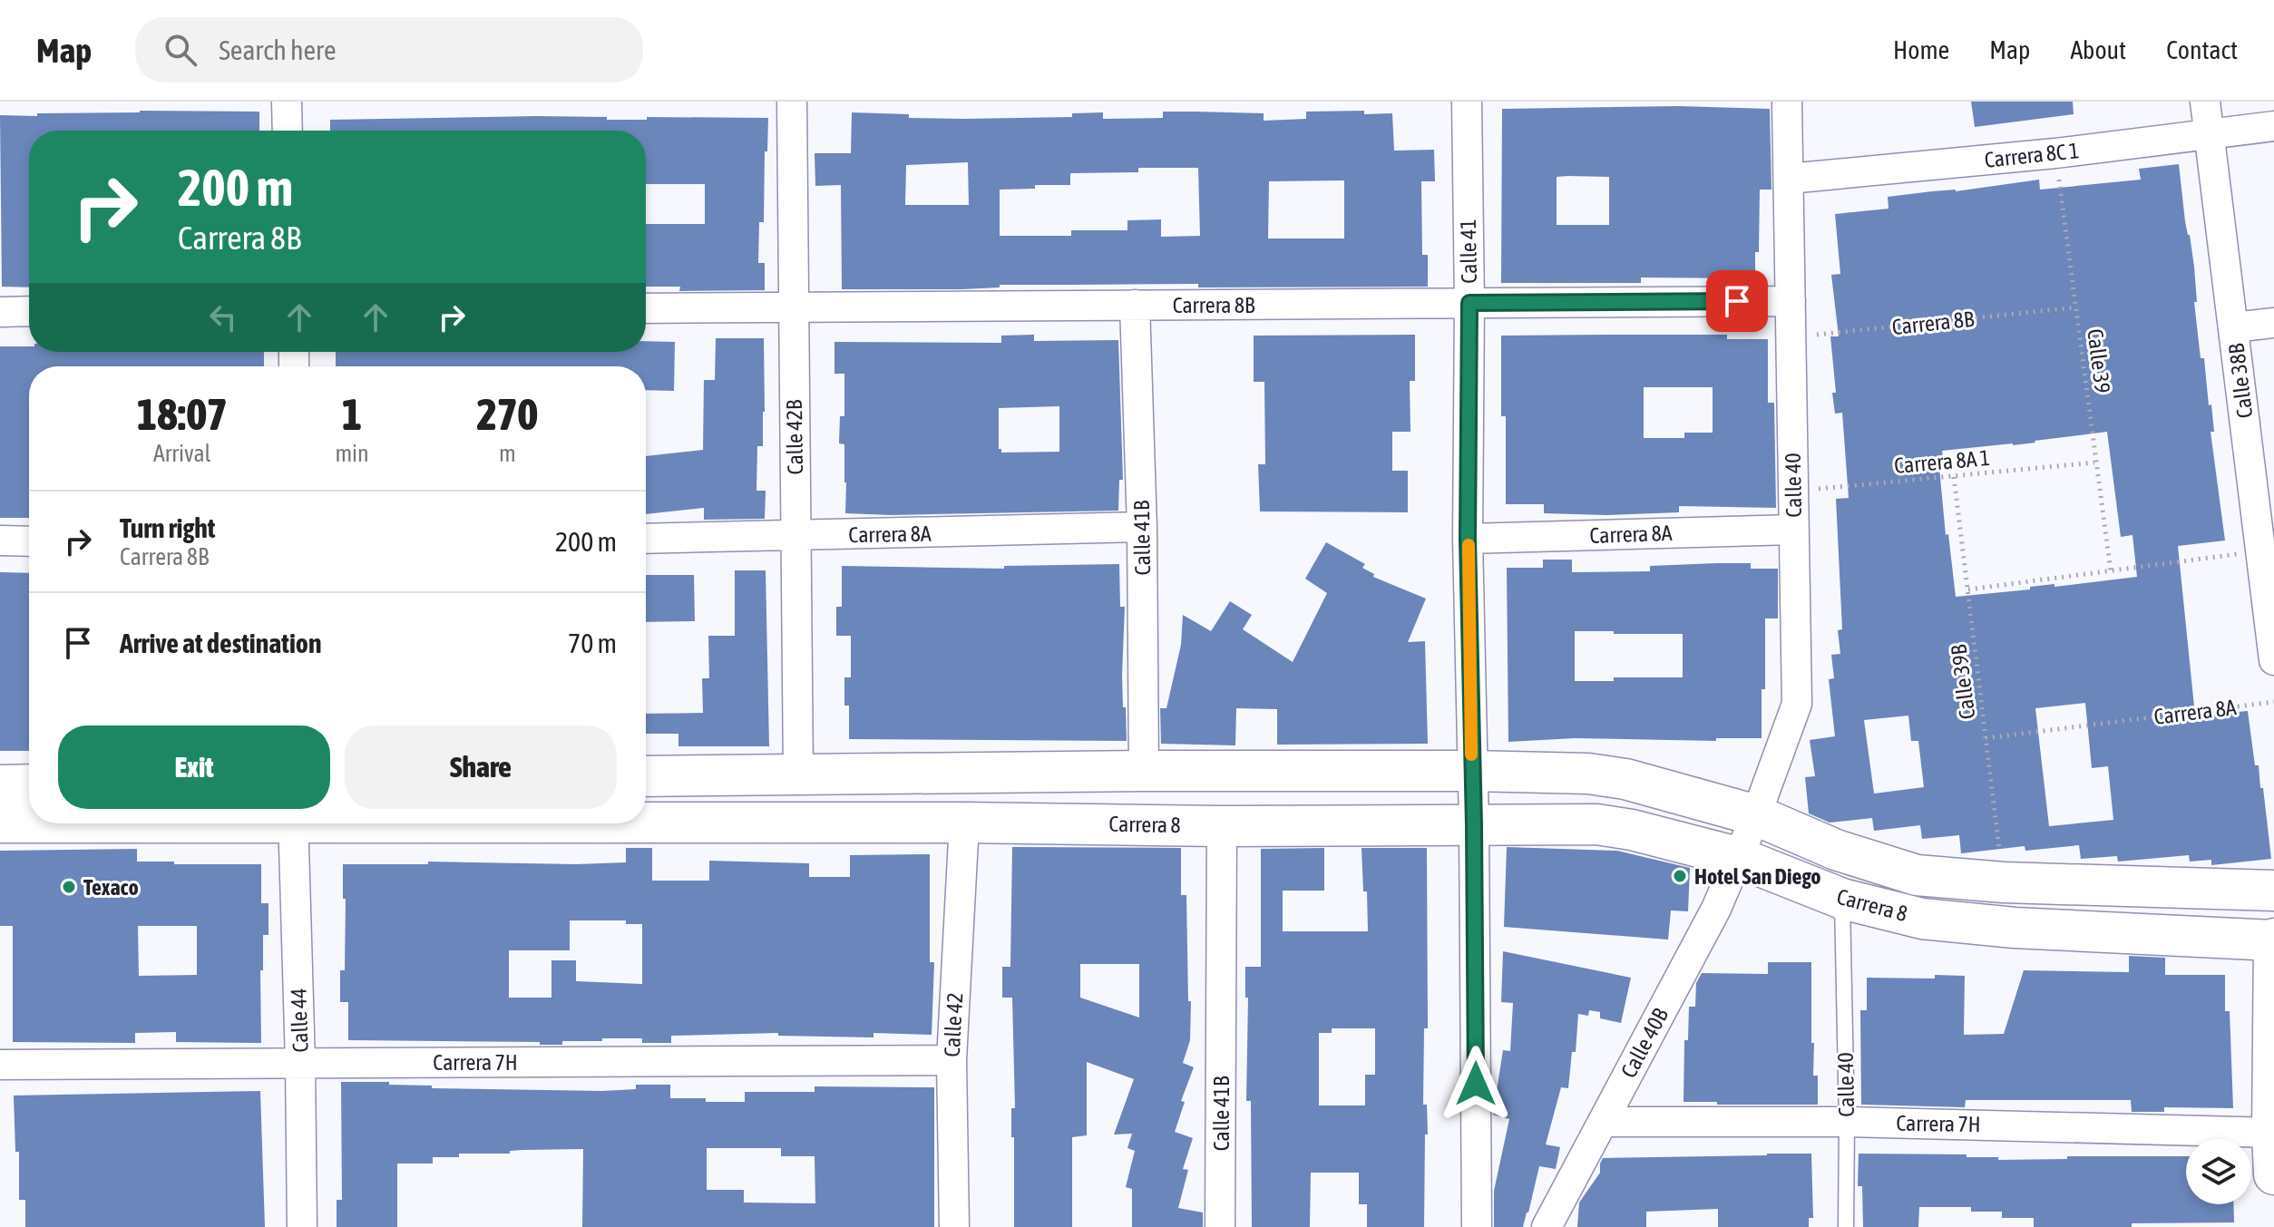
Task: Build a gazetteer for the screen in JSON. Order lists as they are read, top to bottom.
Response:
{
  "streets": {
    "street": [
      "Carrera 8C 1",
      "Calle 41",
      "Carrera 8B",
      "Calle 38B",
      "Calle 42B",
      "Calle 40",
      "Carrera 8A",
      "Calle 41B",
      "Carrera 8",
      "Calle 44",
      "Calle 42",
      "Calle 40B",
      "Carrera 7H"
    ],
    "path": ["Calle 39", "Carrera 8A 1", "Calle 39B"]
  },
  "crossings": [
    ["Carrera 8C 1", "Calle 39"],
    ["Carrera 8C 1", "Calle 38B"],
    ["Carrera 8C 1", "Calle 40"],
    ["Calle 41", "Carrera 8B"],
    ["Calle 41", "Carrera 8A"],
    ["Calle 41", "Carrera 8"],
    ["Carrera 8B", "Calle 39"],
    ["Carrera 8B", "Calle 42B"],
    ["Carrera 8B", "Calle 40"],
    ["Carrera 8B", "Calle 41B"],
    ["Calle 39", "Carrera 8A 1"],
    ["Calle 42B", "Carrera 8A"],
    ["Calle 42B", "Carrera 8"],
    ["Carrera 8A 1", "Calle 40"],
    ["Carrera 8A 1", "Calle 39B"],
    ["Calle 40", "Carrera 8A"],
    ["Calle 40", "Carrera 8"],
    ["Calle 40", "Calle 40B"],
    ["Calle 40", "Carrera 7H"],
    ["Carrera 8A", "Calle 41B"],
    ["Carrera 8A", "Calle 39B"],
    ["Calle 41B", "Carrera 8"],
    ["Calle 39B", "Carrera 8"],
    ["Carrera 8", "Calle 42"],
    ["Carrera 8", "Calle 40B"],
    ["Calle 44", "Carrera 7H"],
    ["Calle 42", "Carrera 7H"],
    ["Calle 40B", "Carrera 7H"]
  ],
  "places": ["Hotel San Diego", "Texaco"],
  "page": {
    "header": "Map",
    "search": "Search here",
    "nav": [
      "Home",
      "Map",
      "About",
      "Contact"
    ],
    "turn": ["200 m", "Carrera 8B"],
    "eta": [
      "18:07",
      "Arrival",
      "1",
      "min",
      "270",
      "m"
    ],
    "list": [
      {
        "name": "Turn right",
        "note": "Carrera 8B",
        "value": "200 m"
      },
      {
        "name": "Arrive at destination",
        "value": "70 m"
      }
    ],
    "buttons": ["Exit", "Share"]
  }
}
